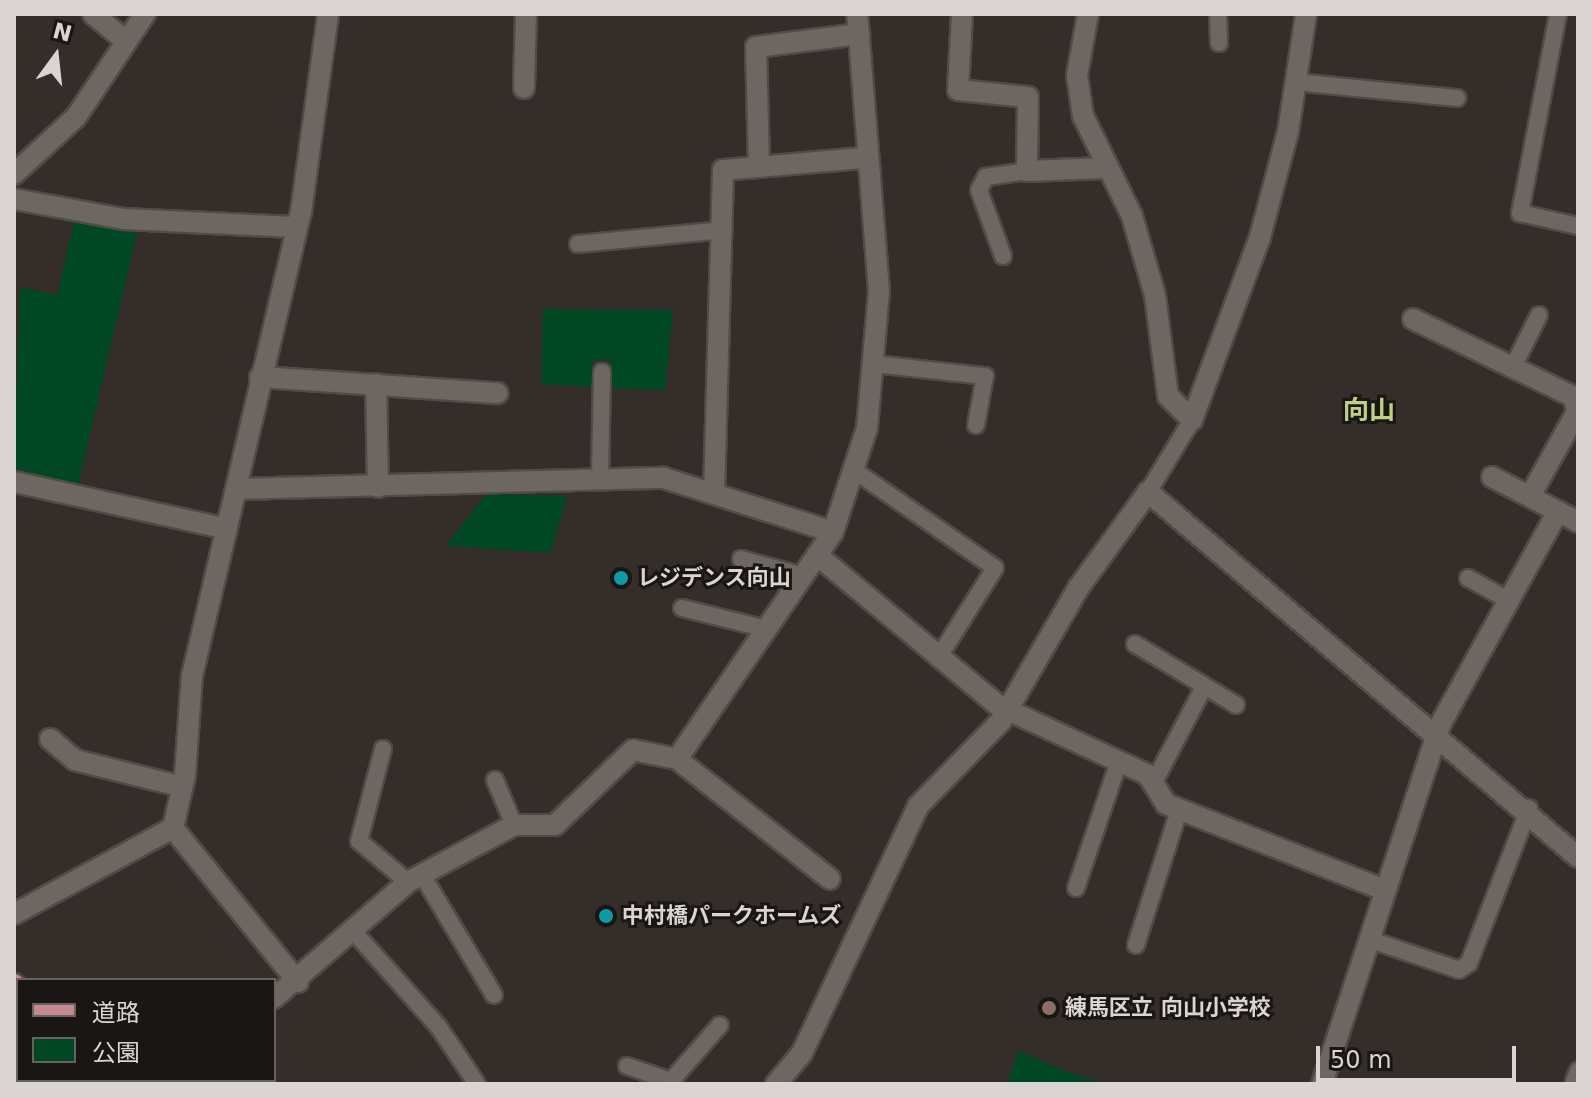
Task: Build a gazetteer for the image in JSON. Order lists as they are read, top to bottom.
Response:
{
  "districts": ["向山"],
  "places": ["レジデンス向山", "中村橋パークホームズ", "練馬区立 向山小学校"],
  "legend": ["道路", "公園"],
  "scale_bar": "50 m",
  "north": "top"
}
